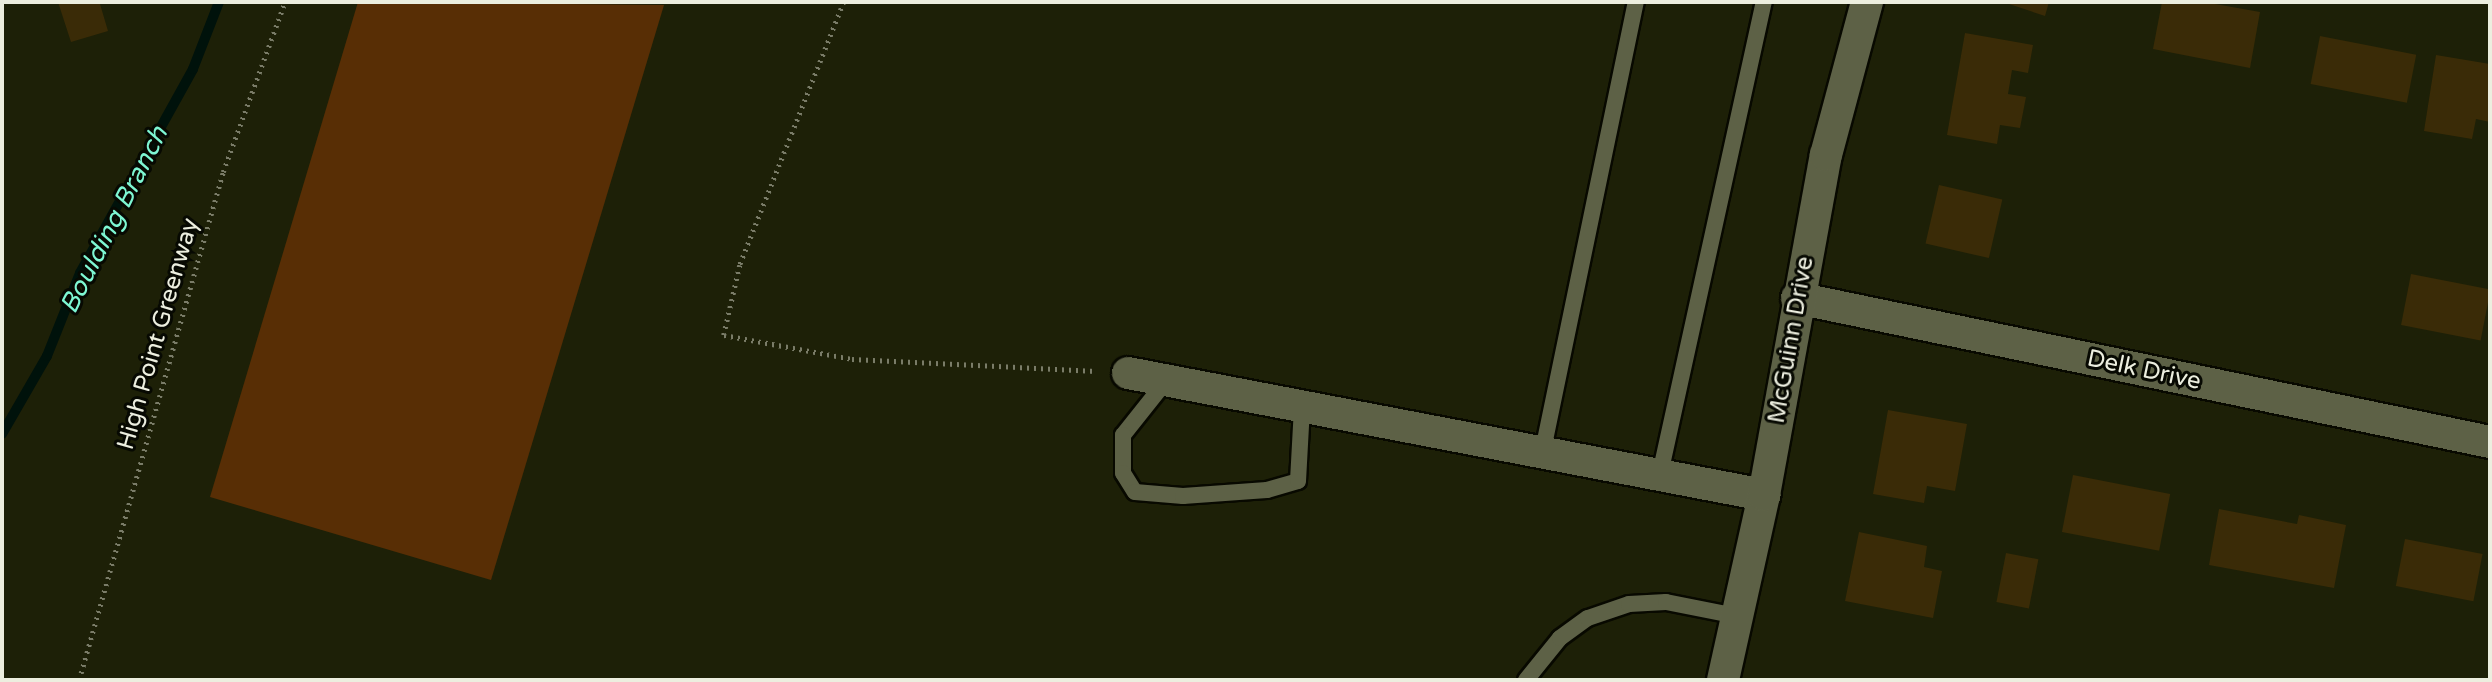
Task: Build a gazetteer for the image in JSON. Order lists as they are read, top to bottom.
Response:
{
  "streets": {
    "street": ["McGuinn Drive", "Delk Drive"],
    "path": ["High Point Greenway"]
  },
  "crossings": [
    ["McGuinn Drive", "Delk Drive"]
  ],
  "water": ["Boulding Branch"]
}
